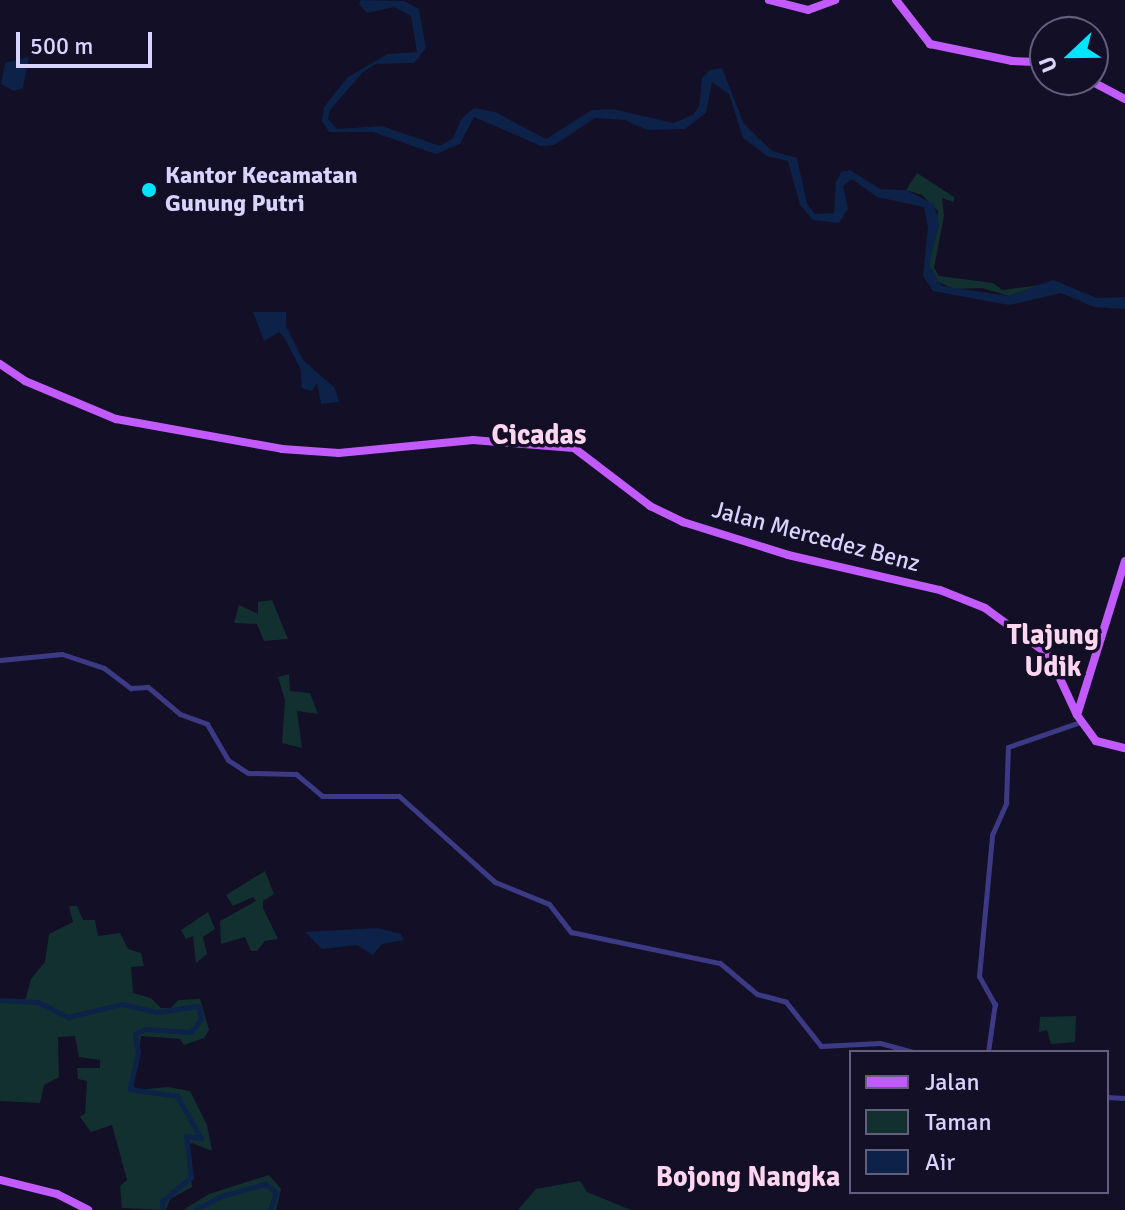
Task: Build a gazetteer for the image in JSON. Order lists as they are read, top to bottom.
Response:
{
  "streets": {
    "main road": ["Jalan Mercedez Benz"]
  },
  "districts": ["Cicadas", "Tlajung Udik", "Bojong Nangka"],
  "places": ["Kantor Kecamatan Gunung Putri"],
  "legend": ["Jalan", "Taman", "Air"],
  "scale_bar": "500 m",
  "north": "left"
}
